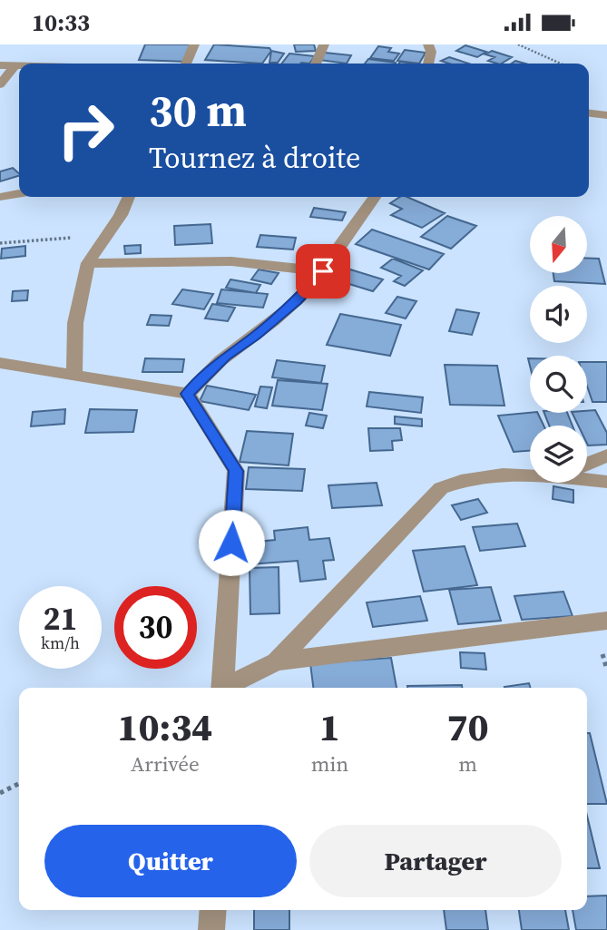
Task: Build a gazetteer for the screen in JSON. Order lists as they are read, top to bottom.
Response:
{
  "north": "bottom",
  "page": {
    "status": "10:33",
    "turn": ["30 m", "Tournez à droite"],
    "speed": "21 km/h",
    "limit": "30",
    "eta": [
      "10:34",
      "Arrivée",
      "1",
      "min",
      "70",
      "m"
    ],
    "buttons": ["Quitter", "Partager"]
  }
}
